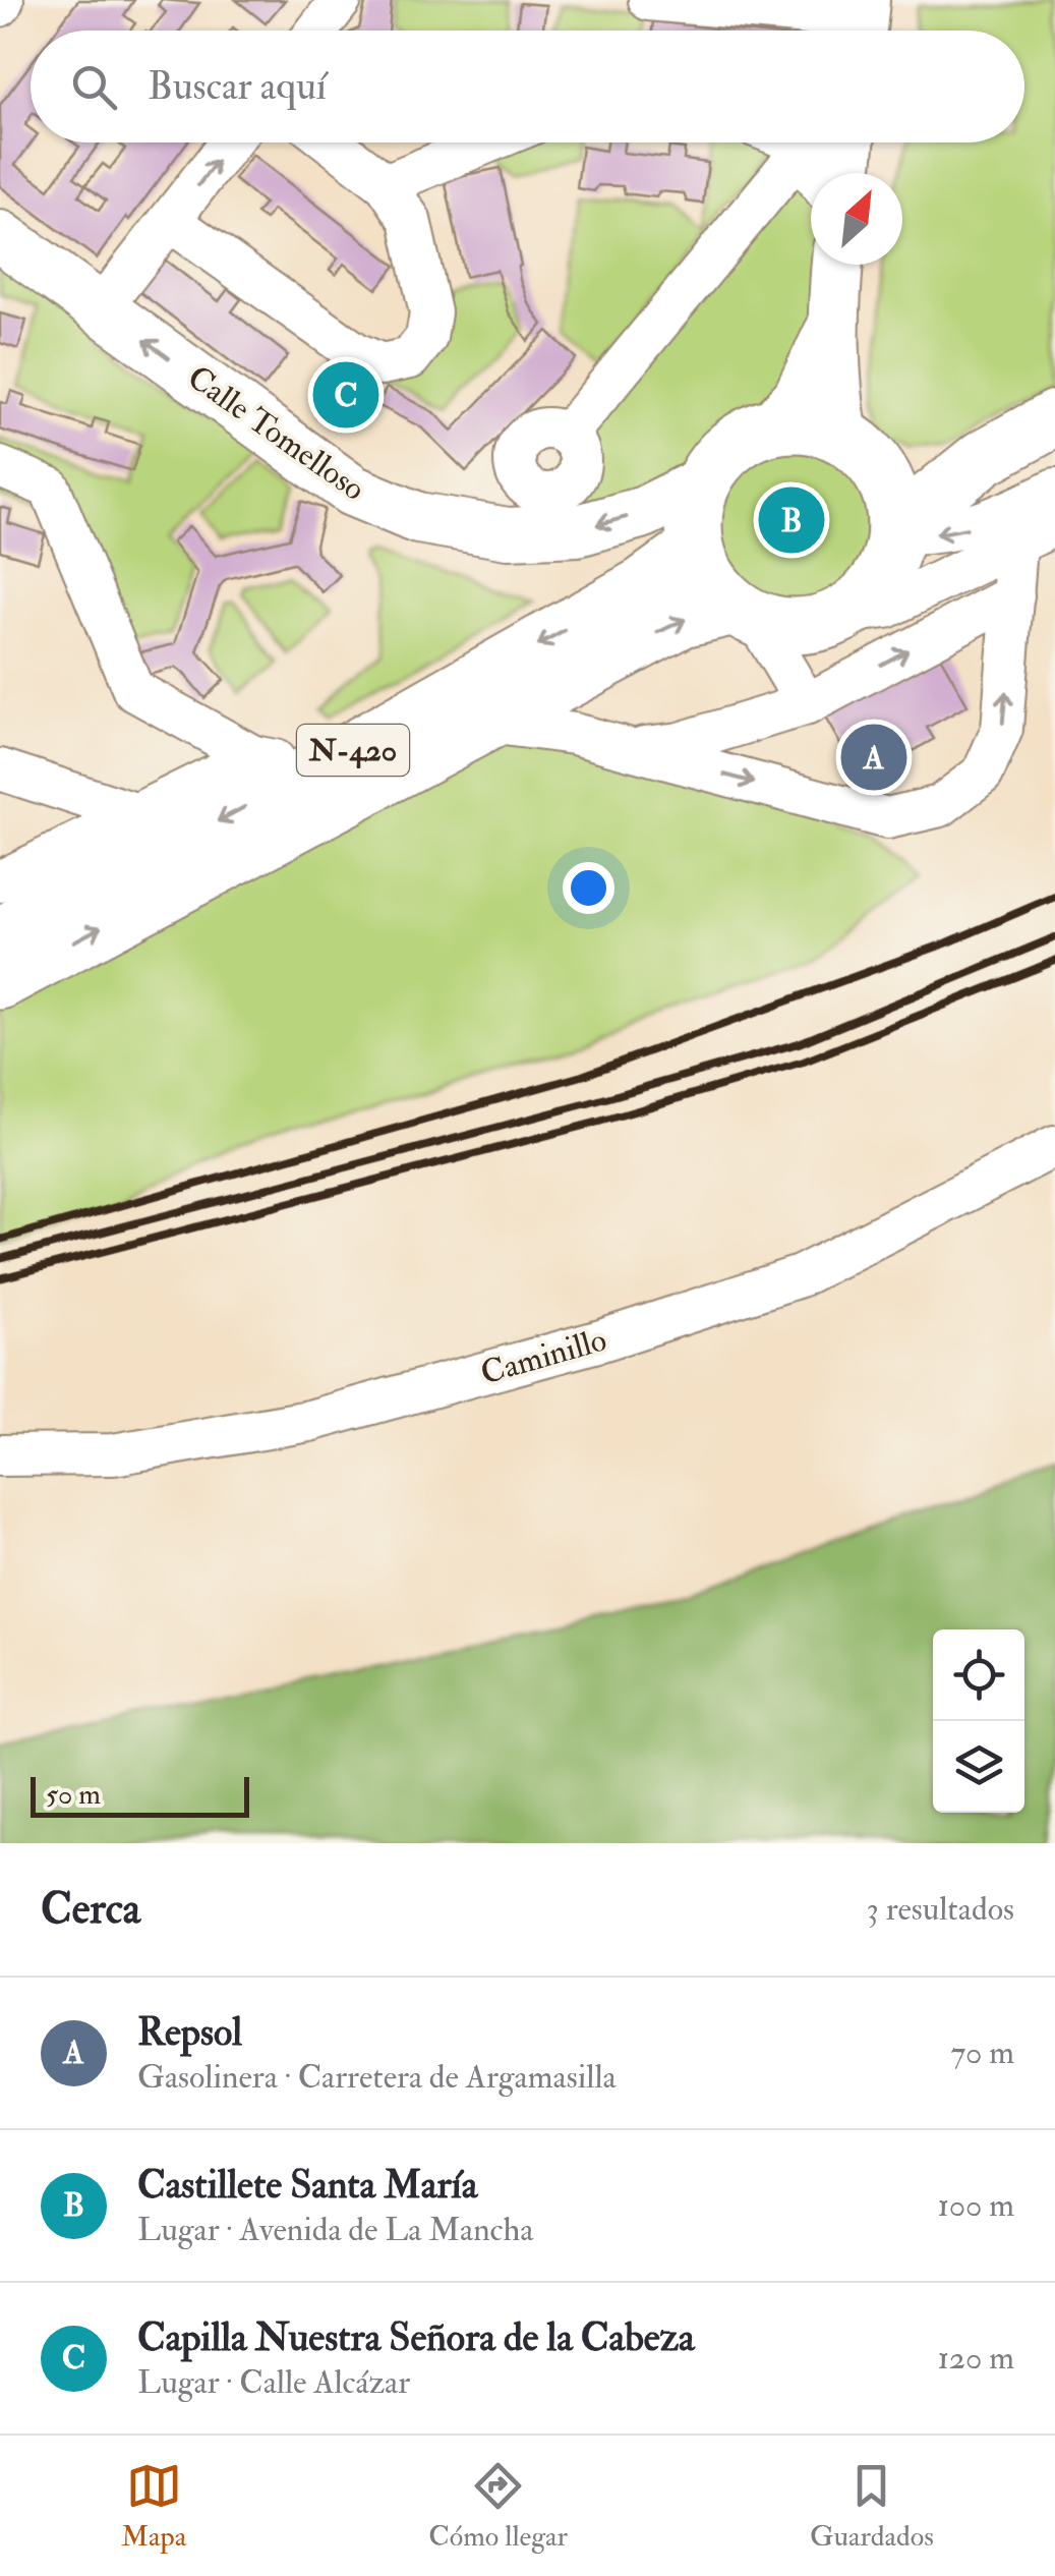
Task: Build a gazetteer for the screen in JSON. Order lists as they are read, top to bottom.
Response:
{
  "streets": {
    "highway": ["N-420"],
    "main road": ["Calle Tomelloso"],
    "street": ["Caminillo"]
  },
  "crossings": [
    ["Calle Tomelloso", "N-420"]
  ],
  "one_way": ["Calle Tomelloso"],
  "scale_bar": "50 m",
  "north": "top right",
  "page": {
    "search": "Buscar aquí",
    "pins": ["C", "B", "A"],
    "scale": "50 m",
    "heading": ["Cerca", "3 resultados"],
    "list": [
      {
        "mark": "A",
        "name": "Repsol",
        "note": "Gasolinera · Carretera de Argamasilla",
        "value": "70 m"
      },
      {
        "mark": "B",
        "name": "Castillete Santa María",
        "note": "Lugar · Avenida de La Mancha",
        "value": "100 m"
      },
      {
        "mark": "C",
        "name": "Capilla Nuestra Señora de la Cabeza",
        "note": "Lugar · Calle Alcázar",
        "value": "120 m"
      }
    ],
    "nav": ["Mapa", "Cómo llegar", "Guardados"]
  }
}
